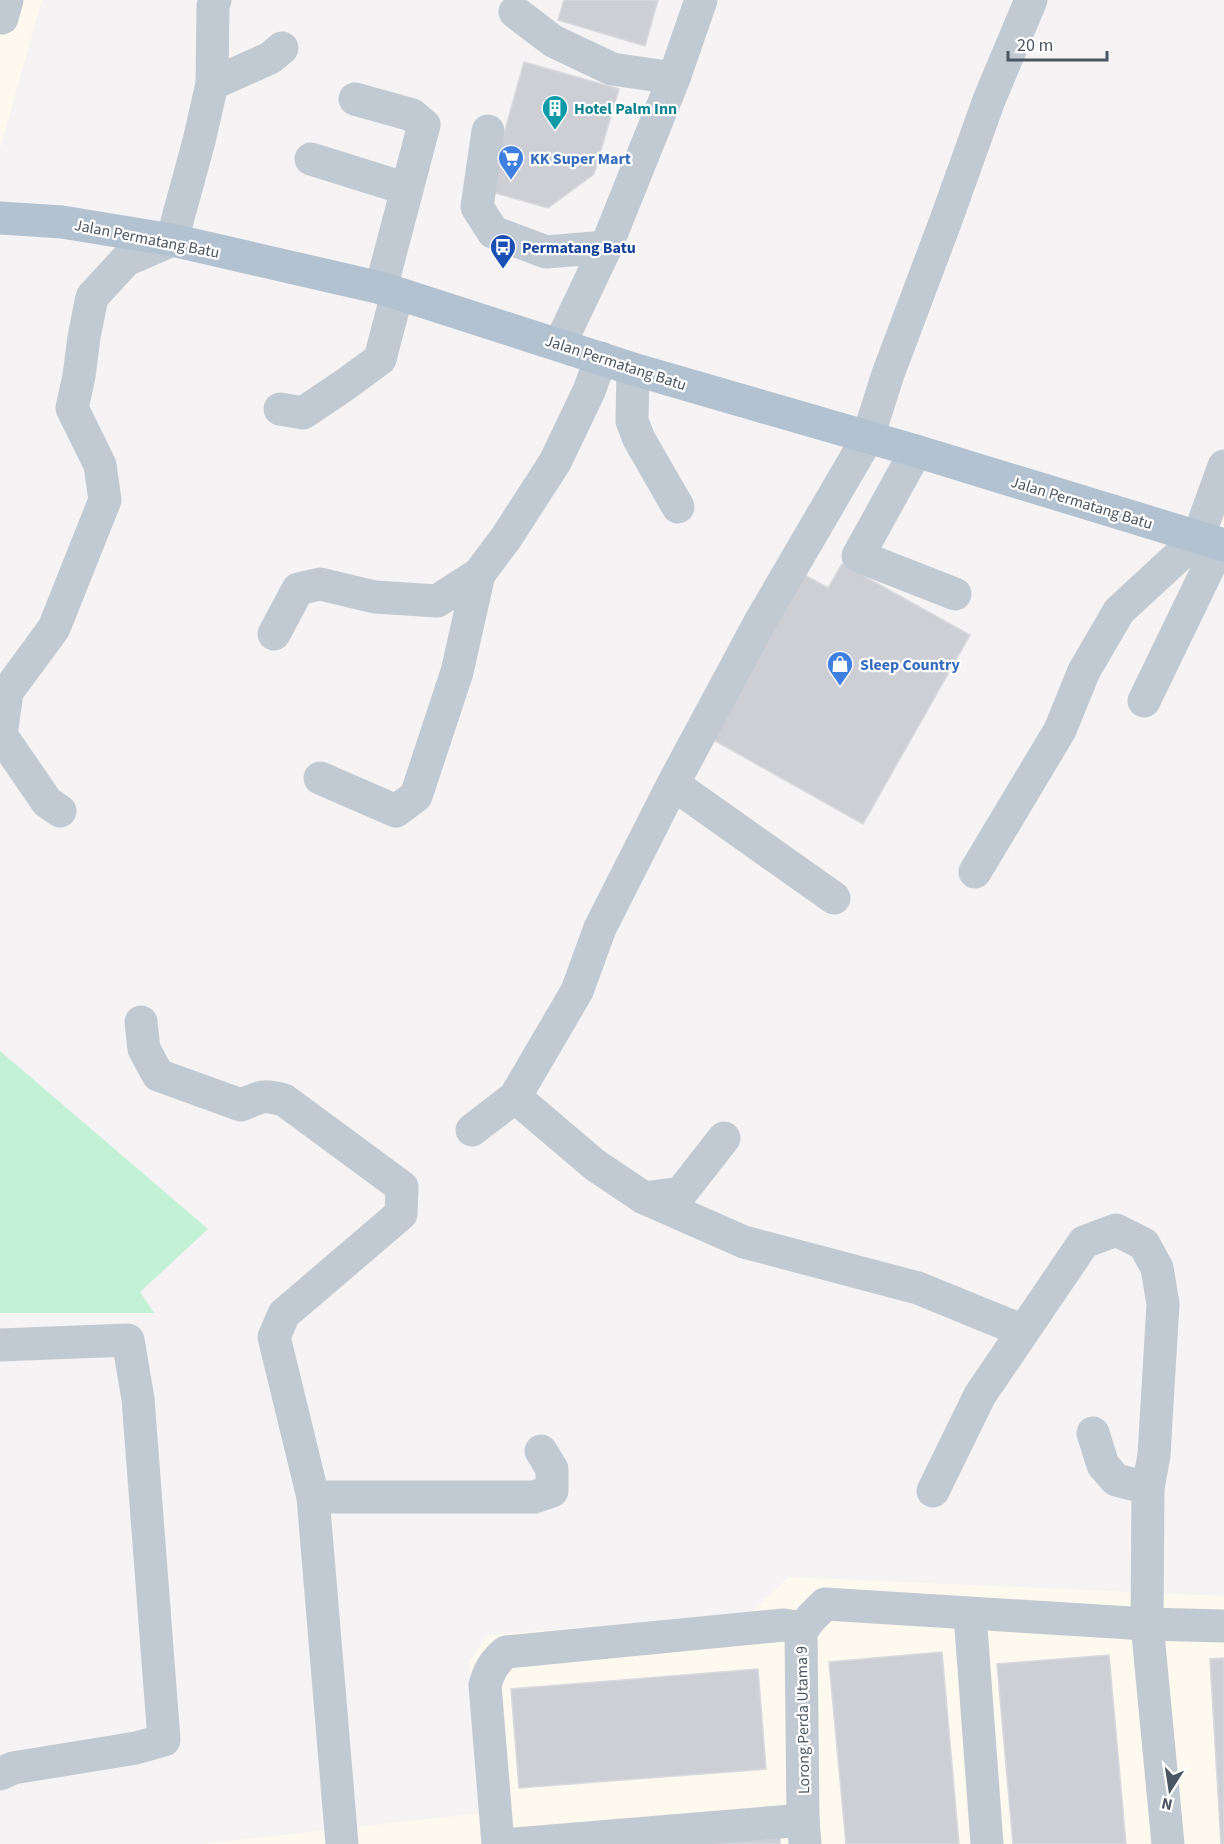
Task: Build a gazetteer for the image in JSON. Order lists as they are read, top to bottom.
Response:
{
  "streets": {
    "main road": ["Jalan Permatang Batu"],
    "street": ["Lorong Perda Utama 9"]
  },
  "places": {
    "building": ["Hotel Palm Inn"],
    "supermarket": ["KK Super Mart"],
    "bus stop": ["Permatang Batu"],
    "shop": ["Sleep Country"]
  },
  "scale_bar": "20 m",
  "north": "bottom"
}
